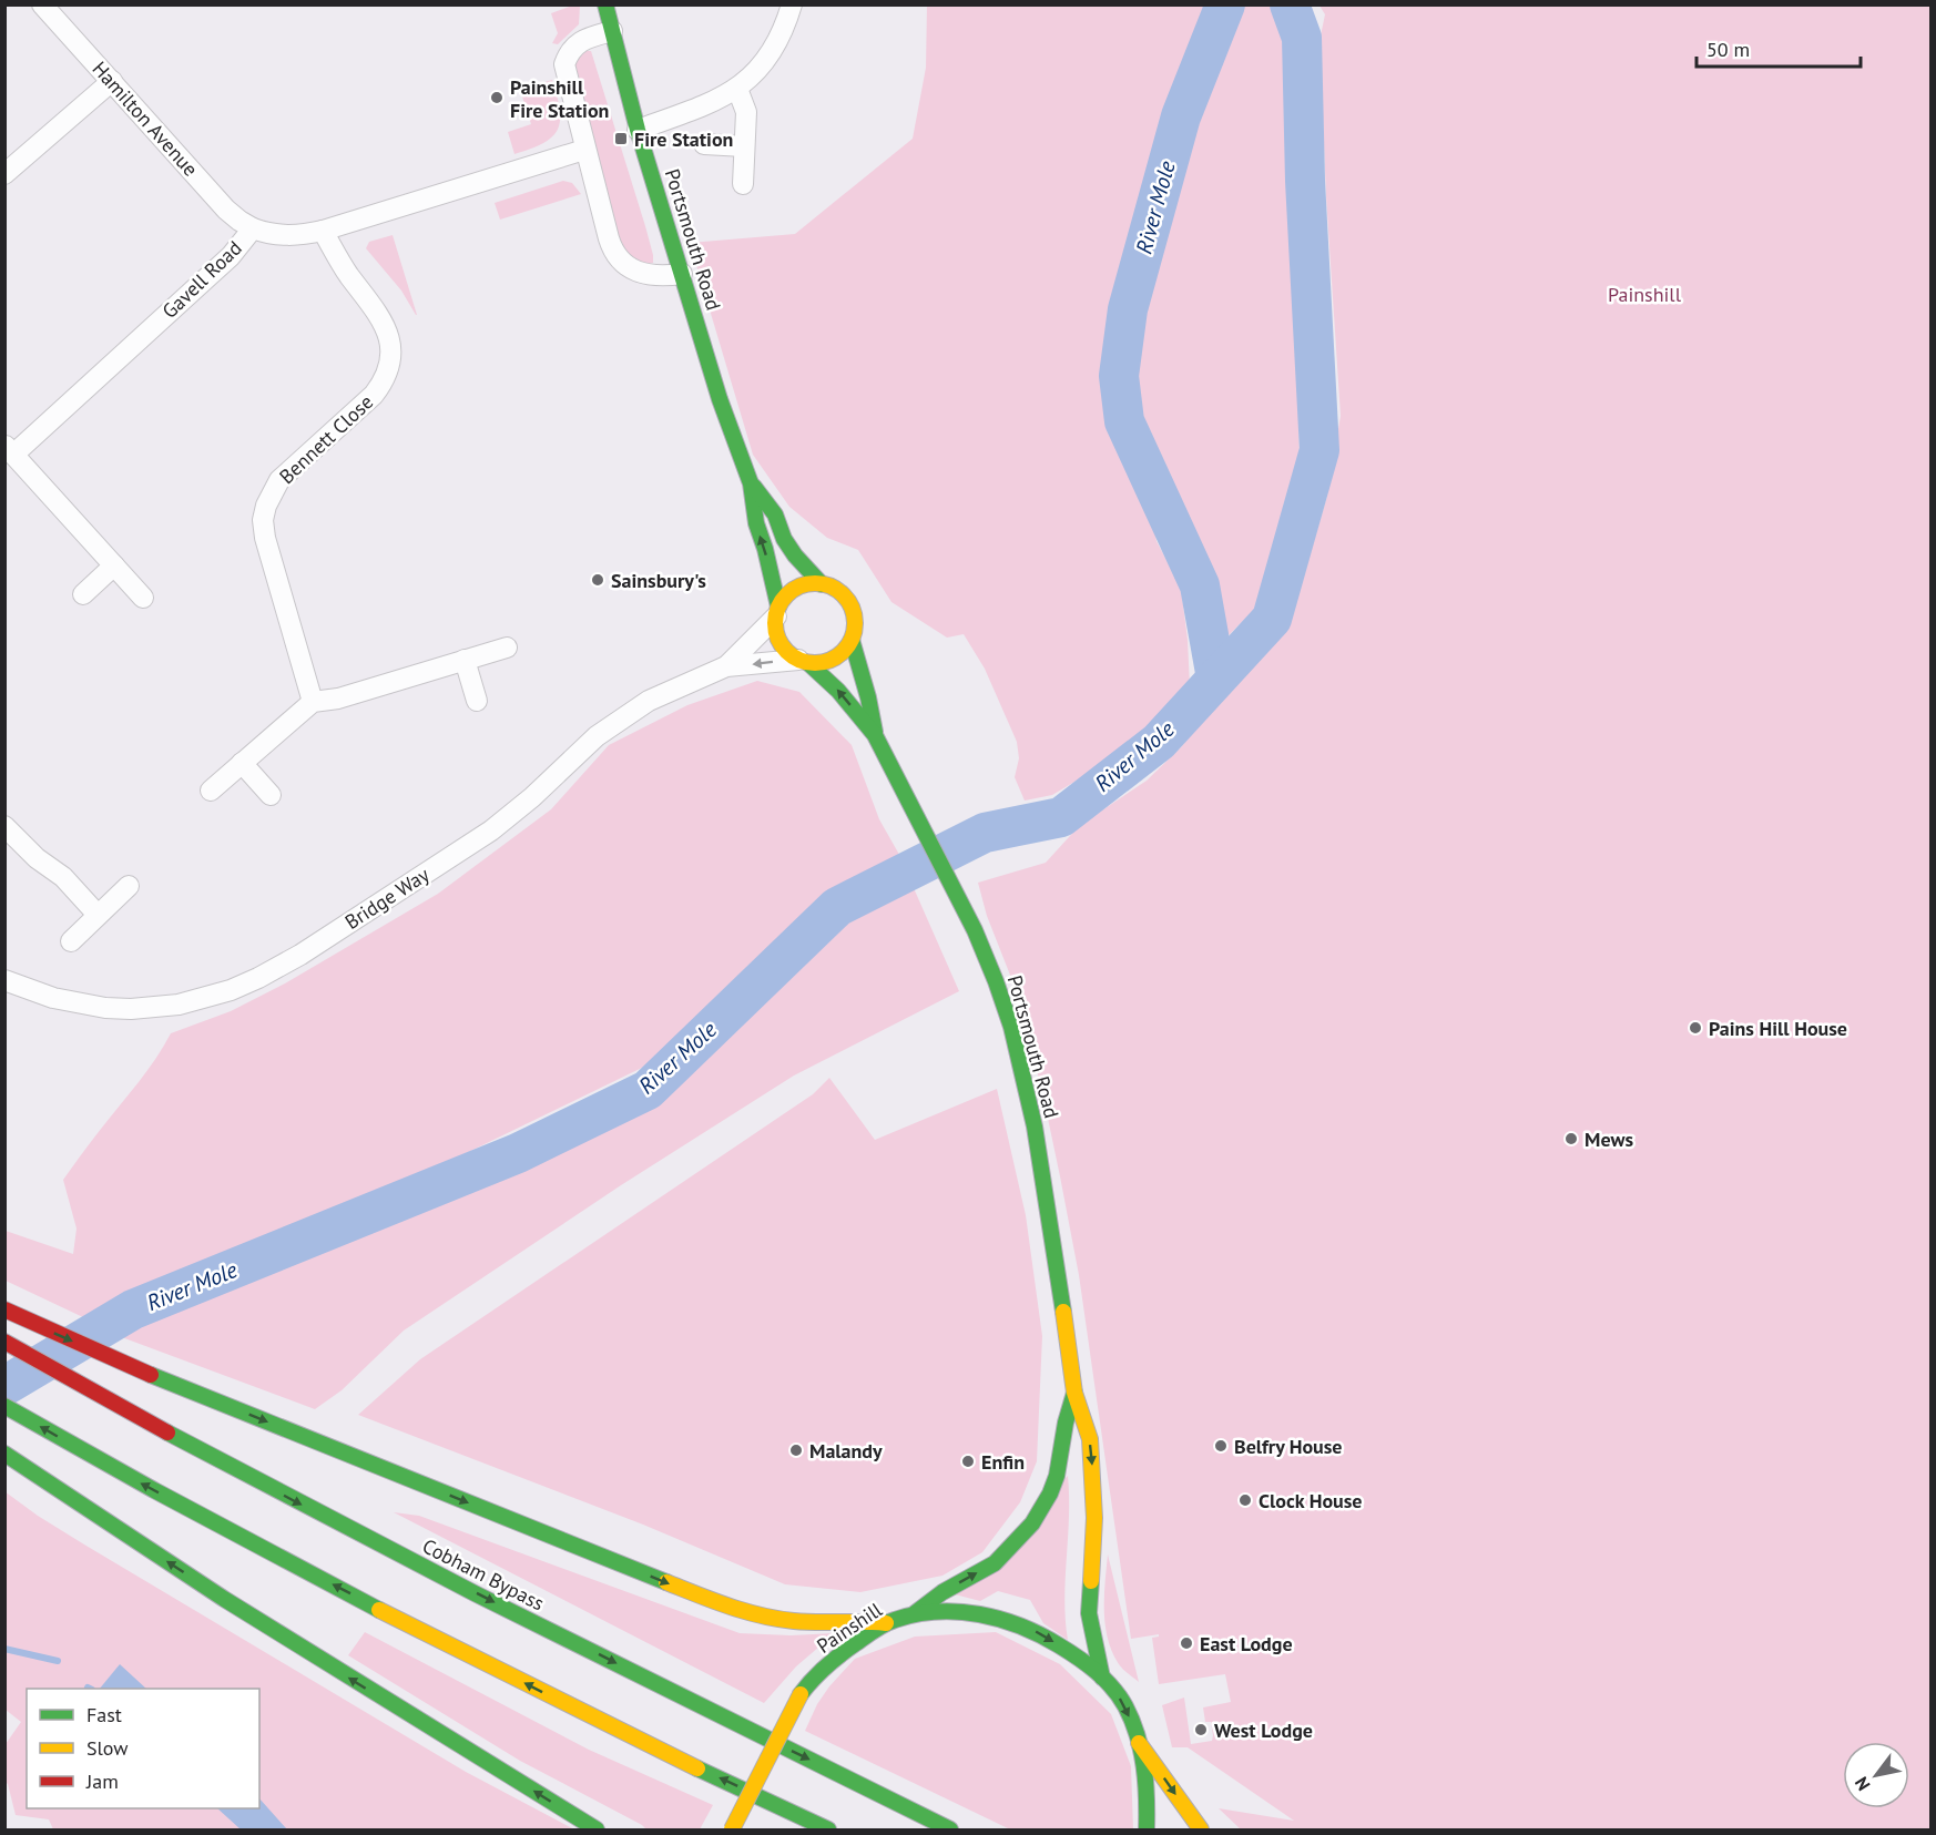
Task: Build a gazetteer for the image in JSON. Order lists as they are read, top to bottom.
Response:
{
  "streets": {
    "main road": ["Portsmouth Road", "Cobham Bypass", "Painshill"],
    "street": [
      "Hamilton Avenue",
      "Gavell Road",
      "Bennett Close",
      "Bridge Way"
    ]
  },
  "crossings": [
    ["Hamilton Avenue", "Gavell Road"],
    ["Portsmouth Road", "Bridge Way"],
    ["Portsmouth Road", "Painshill"],
    ["Gavell Road", "Bennett Close"]
  ],
  "one_way": ["Painshill"],
  "water": ["River Mole"],
  "parks": ["Painshill"],
  "places": {
    "other": [
      "Painshill Fire Station",
      "Sainsbury's",
      "Pains Hill House",
      "Mews",
      "Belfry House",
      "Malandy",
      "Enfin",
      "Clock House",
      "East Lodge",
      "West Lodge"
    ],
    "transit": ["Fire Station"]
  },
  "legend": ["Fast", "Slow", "Jam"],
  "scale_bar": "50 m",
  "north": "bottom left"
}
